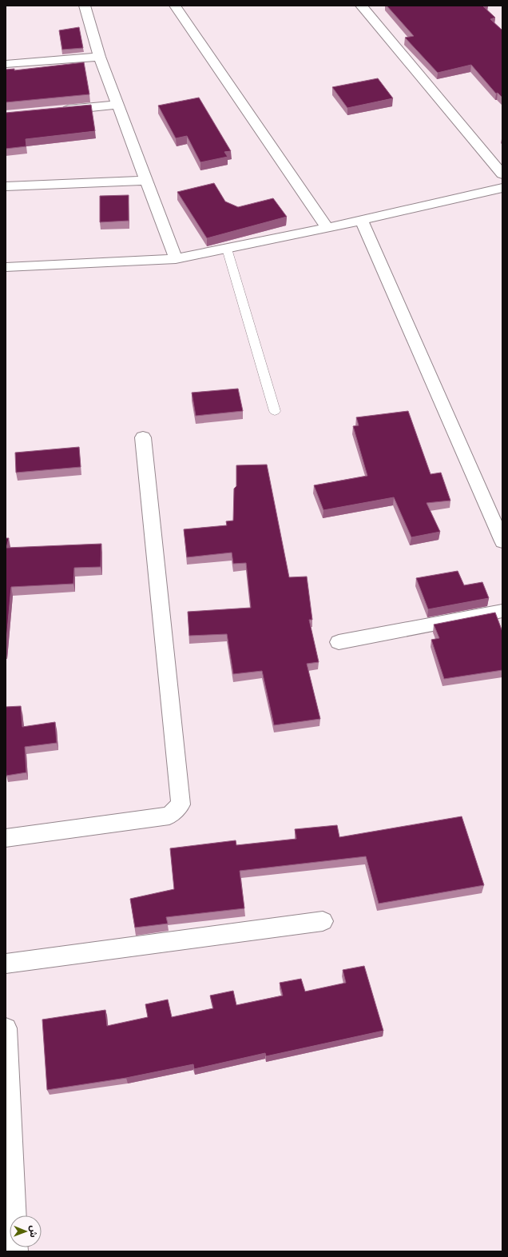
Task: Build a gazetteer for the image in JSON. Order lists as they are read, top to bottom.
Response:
{
  "north": "right"
}
